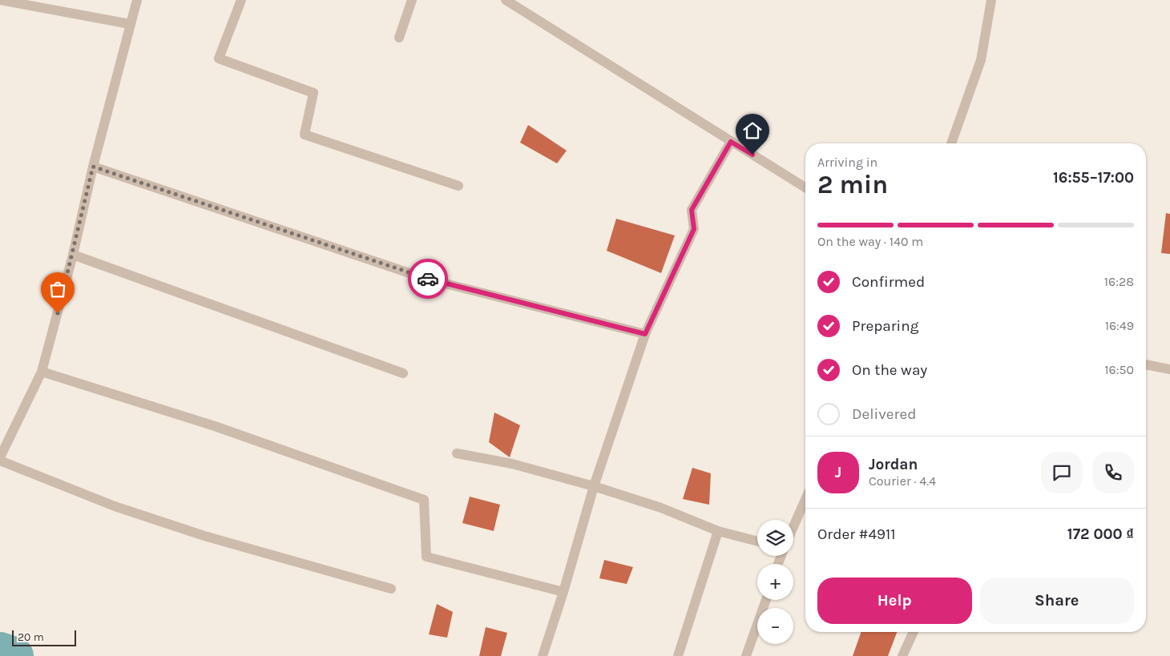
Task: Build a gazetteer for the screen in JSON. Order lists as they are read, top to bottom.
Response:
{
  "scale_bar": "20 m",
  "page": {
    "heading": ["2 min", "Arriving in", "16:55–17:00"],
    "panel": [
      "Jordan",
      "Courier · 4.4",
      "Order #4911",
      "172 000 ₫"
    ],
    "bar": "On the way · 140 m",
    "list": [
      ["Confirmed", "16:28"],
      ["Preparing", "16:49"],
      ["On the way", "16:50"],
      "Delivered"
    ],
    "round": "J",
    "map_buttons": ["+", "−"],
    "buttons": ["Help", "Share"],
    "scale": "20 m"
  }
}
